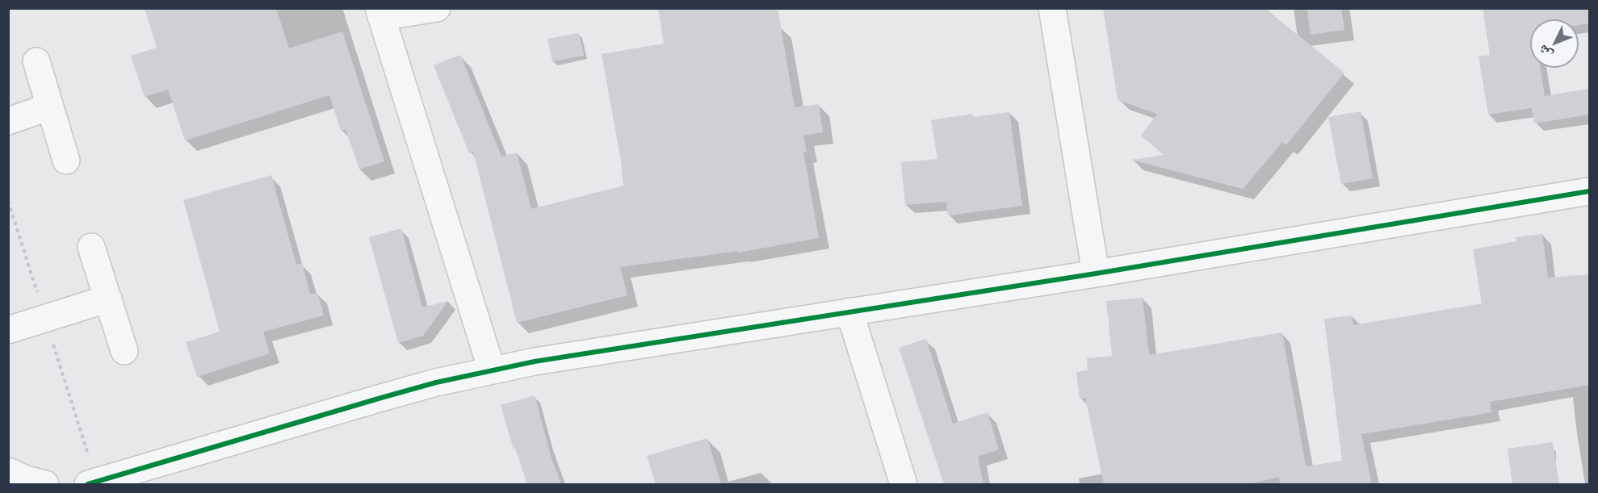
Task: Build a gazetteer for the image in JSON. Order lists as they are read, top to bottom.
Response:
{
  "north": "bottom left"
}
